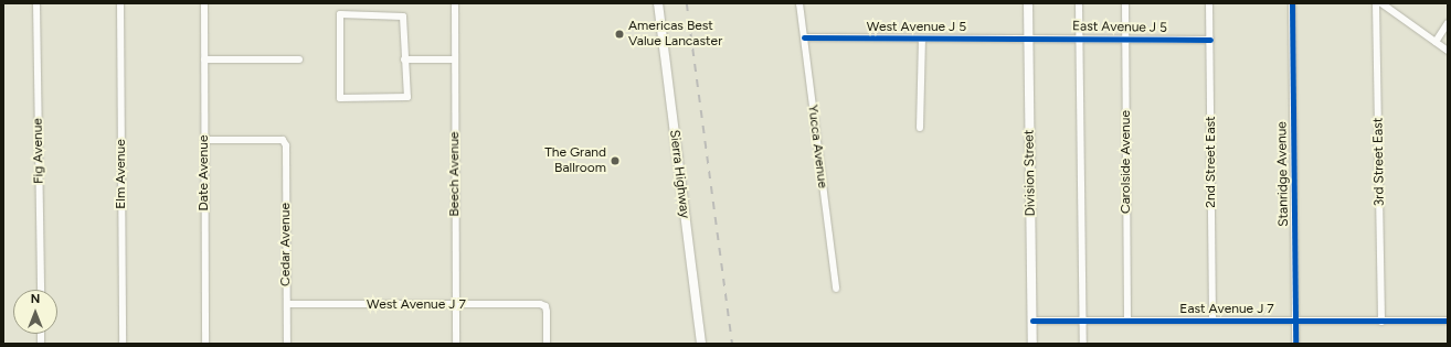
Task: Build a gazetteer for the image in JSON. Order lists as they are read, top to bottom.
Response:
{
  "streets": {
    "main road": ["Division Street", "Sierra Highway"],
    "street": [
      "West Avenue J 5",
      "East Avenue J 5",
      "Yucca Avenue",
      "Fig Avenue",
      "Carolside Avenue",
      "2nd Street East",
      "3rd Street East",
      "Date Avenue",
      "Elm Avenue",
      "Beech Avenue",
      "Stanridge Avenue",
      "Cedar Avenue",
      "West Avenue J 7",
      "East Avenue J 7"
    ]
  },
  "crossings": [
    ["West Avenue J 5", "East Avenue J 5"],
    ["West Avenue J 5", "Yucca Avenue"],
    ["West Avenue J 5", "Division Street"],
    ["East Avenue J 5", "Carolside Avenue"],
    ["East Avenue J 5", "2nd Street East"],
    ["East Avenue J 5", "Division Street"],
    ["Carolside Avenue", "East Avenue J 7"],
    ["2nd Street East", "East Avenue J 7"],
    ["3rd Street East", "East Avenue J 7"],
    ["Date Avenue", "Cedar Avenue"],
    ["Division Street", "East Avenue J 7"],
    ["Beech Avenue", "West Avenue J 7"],
    ["Stanridge Avenue", "East Avenue J 7"],
    ["Cedar Avenue", "West Avenue J 7"]
  ],
  "places": ["Americas Best Value Lancaster", "The Grand Ballroom"],
  "north": "top"
}
